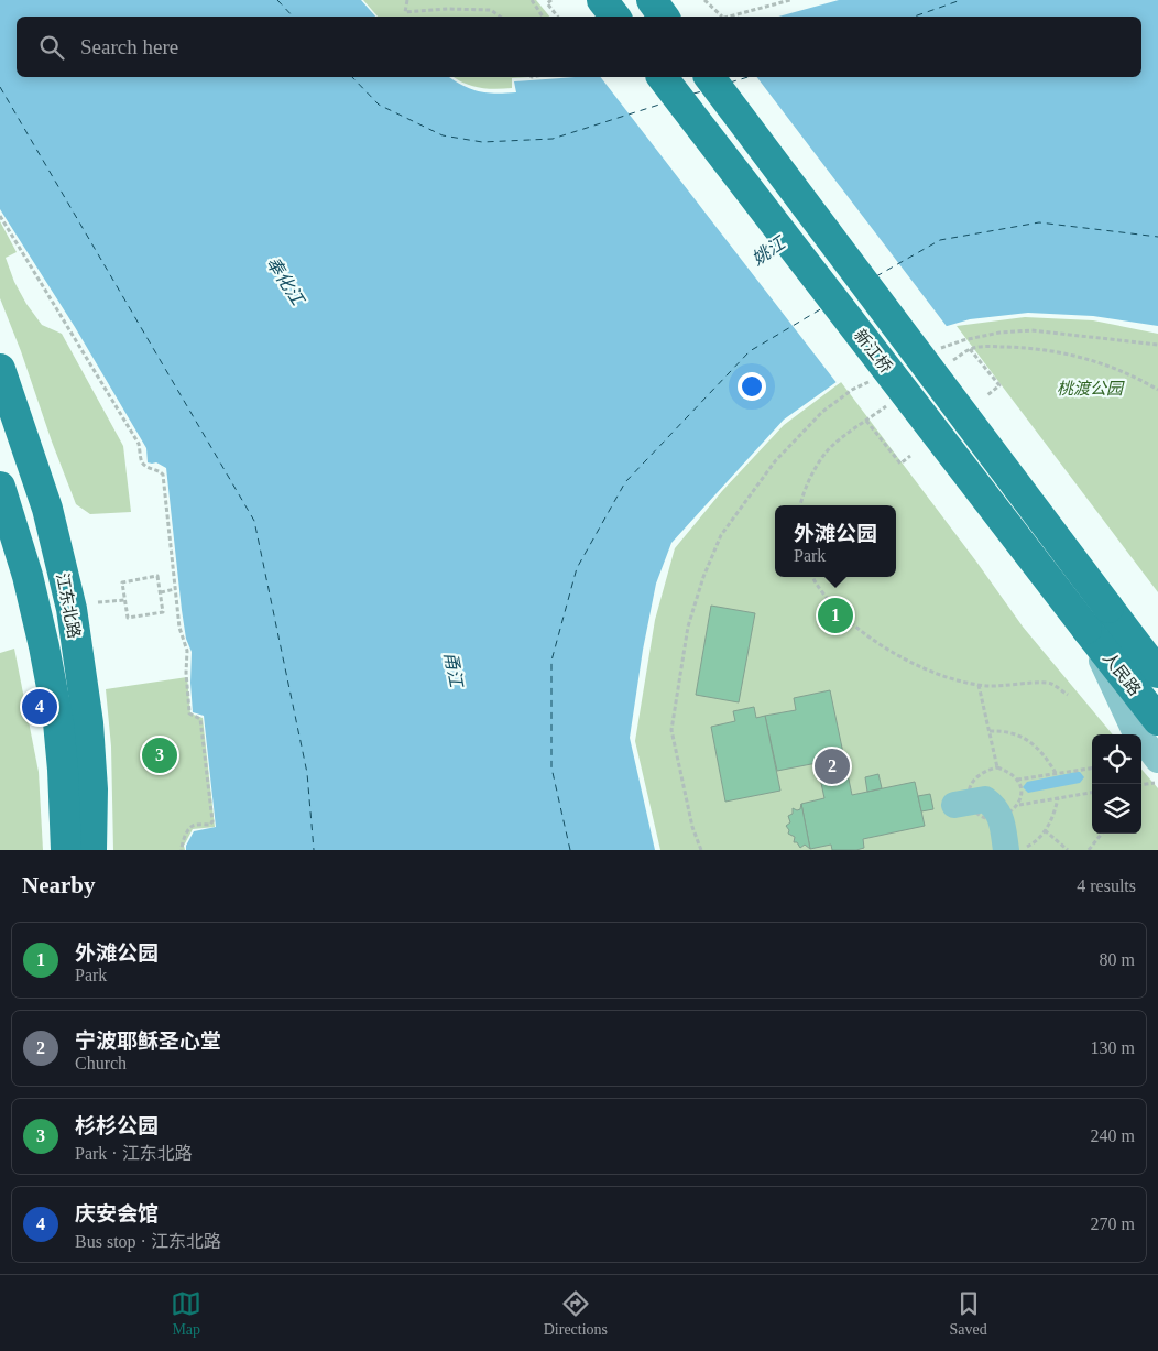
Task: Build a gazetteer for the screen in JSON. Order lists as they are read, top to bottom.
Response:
{
  "streets": {
    "main road": ["新江桥", "江东北路", "人民路"]
  },
  "crossings": [
    ["新江桥", "人民路"]
  ],
  "water": ["姚江", "奉化江", "甬江"],
  "parks": ["桃渡公园"],
  "page": {
    "search": "Search here",
    "popup": ["外滩公园", "Park"],
    "pins": [
      "1",
      "4",
      "3",
      "2"
    ],
    "heading": ["Nearby", "4 results"],
    "list": [
      {
        "mark": "1",
        "name": "外滩公园",
        "note": "Park",
        "value": "80 m"
      },
      {
        "mark": "2",
        "name": "宁波耶稣圣心堂",
        "note": "Church",
        "value": "130 m"
      },
      {
        "mark": "3",
        "name": "杉杉公园",
        "note": "Park · 江东北路",
        "value": "240 m"
      },
      {
        "mark": "4",
        "name": "庆安会馆",
        "note": "Bus stop · 江东北路",
        "value": "270 m"
      }
    ],
    "nav": ["Map", "Directions", "Saved"]
  }
}
